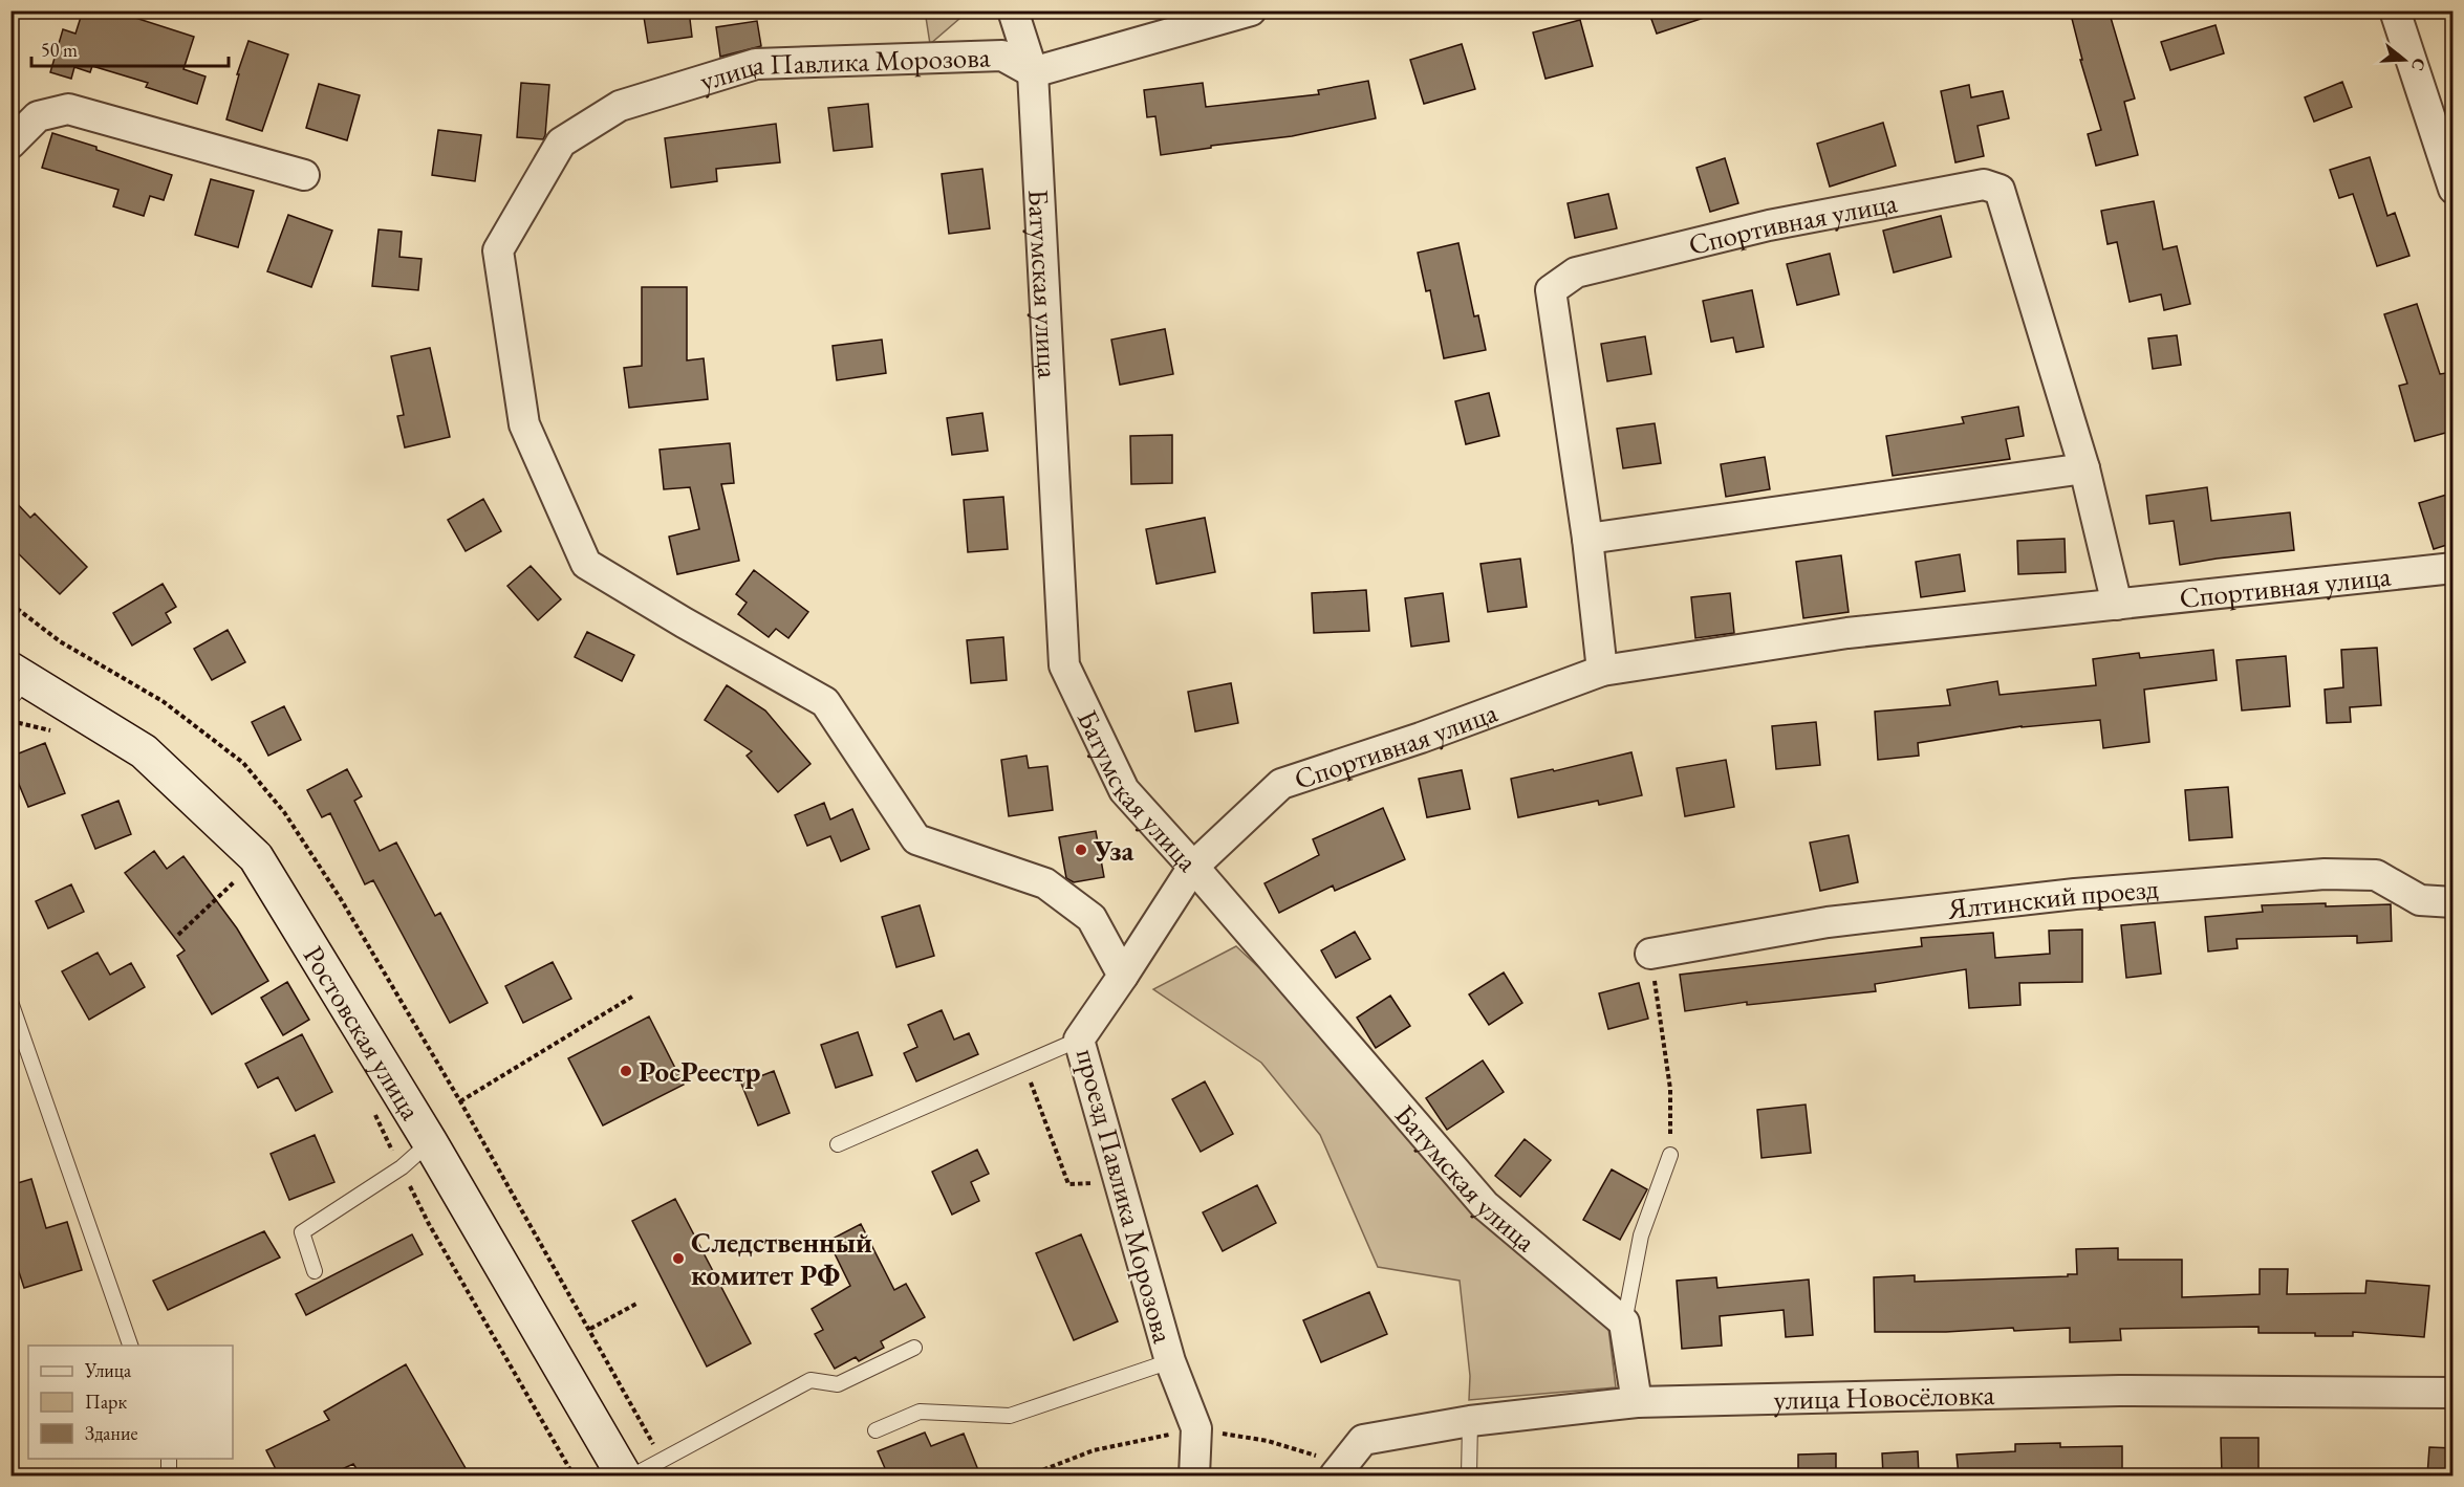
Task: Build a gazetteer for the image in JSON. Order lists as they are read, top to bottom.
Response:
{
  "streets": {
    "street": [
      "улица Павлика Морозова",
      "Спортивная улица",
      "Батумская улица",
      "Ялтинский проезд",
      "Ростовская улица",
      "проезд Павлика Морозова",
      "улица Новосёловка"
    ]
  },
  "crossings": [
    ["улица Павлика Морозова", "Спортивная улица"],
    ["улица Павлика Морозова", "Батумская улица"],
    ["улица Павлика Морозова", "проезд Павлика Морозова"],
    ["Спортивная улица", "Батумская улица"],
    ["Спортивная улица", "проезд Павлика Морозова"]
  ],
  "places": ["Уза", "РосРеестр", "Следственный комитет РФ"],
  "legend": ["Улица", "Парк", "Здание"],
  "scale_bar": "50 m",
  "north": "right"
}
